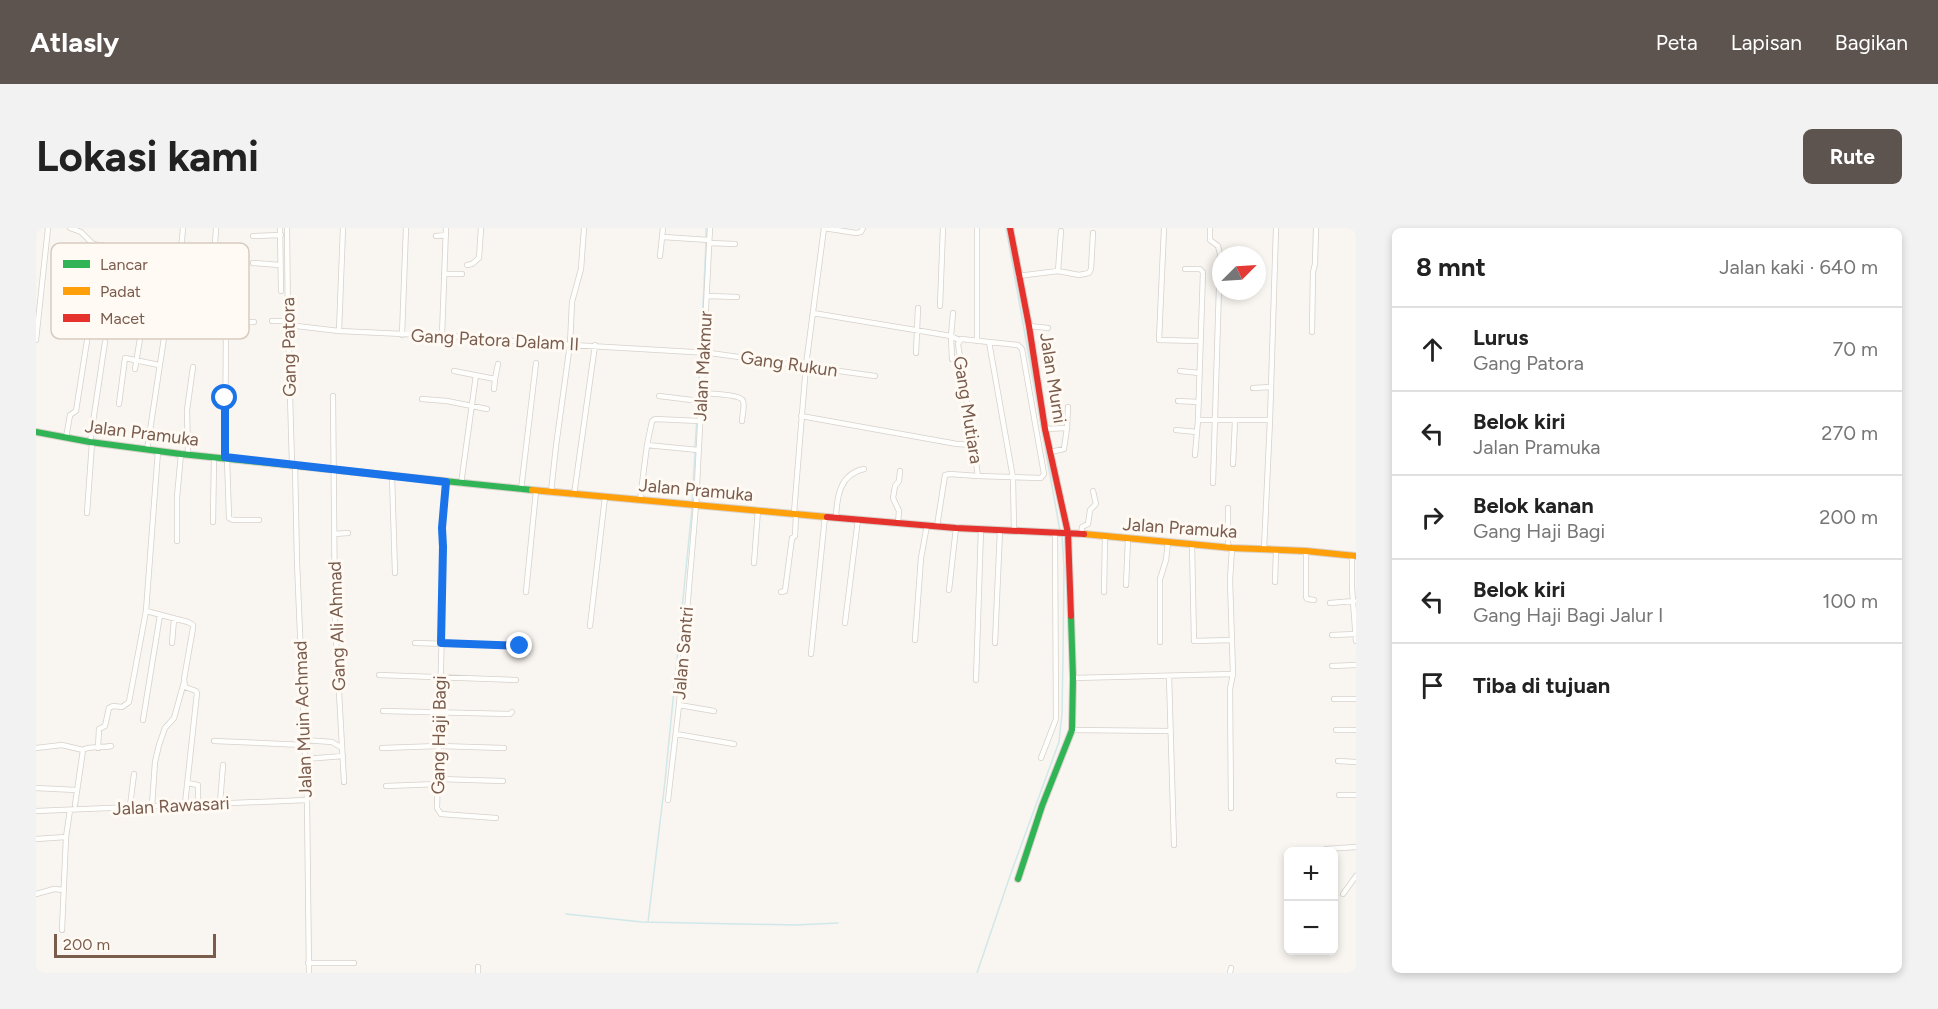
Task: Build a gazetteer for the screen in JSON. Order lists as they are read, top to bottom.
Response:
{
  "streets": {
    "street": [
      "Gang Patora Dalam II",
      "Gang Patora",
      "Gang Rukun",
      "Jalan Makmur",
      "Jalan Murni",
      "Gang Mutiara",
      "Jalan Pramuka",
      "Gang Ali Ahmad",
      "Jalan Santri",
      "Jalan Muin Achmad",
      "Gang Haji Bagi",
      "Jalan Rawasari"
    ]
  },
  "crossings": [
    ["Gang Patora Dalam II", "Gang Patora"],
    ["Gang Patora Dalam II", "Gang Rukun"],
    ["Gang Patora Dalam II", "Jalan Makmur"],
    ["Gang Patora", "Jalan Pramuka"],
    ["Gang Patora", "Jalan Muin Achmad"],
    ["Gang Rukun", "Jalan Makmur"],
    ["Jalan Makmur", "Jalan Pramuka"],
    ["Jalan Makmur", "Jalan Santri"],
    ["Jalan Murni", "Gang Mutiara"],
    ["Jalan Murni", "Jalan Pramuka"],
    ["Gang Mutiara", "Jalan Pramuka"],
    ["Jalan Pramuka", "Gang Ali Ahmad"],
    ["Jalan Pramuka", "Jalan Santri"],
    ["Jalan Pramuka", "Jalan Muin Achmad"],
    ["Jalan Pramuka", "Gang Haji Bagi"],
    ["Jalan Muin Achmad", "Jalan Rawasari"]
  ],
  "legend": ["Lancar", "Padat", "Macet"],
  "scale_bar": "200 m",
  "north": "top right",
  "page": {
    "header": "Atlasly",
    "nav": ["Peta", "Lapisan", "Bagikan"],
    "buttons": "Rute",
    "title": "Lokasi kami",
    "heading": ["8 mnt", "Jalan kaki · 640 m"],
    "list": [
      ["Lurus", "Gang Patora", "70 m"],
      ["Belok kiri", "Jalan Pramuka", "270 m"],
      ["Belok kanan", "Gang Haji Bagi", "200 m"],
      ["Belok kiri", "Gang Haji Bagi Jalur I", "100 m"],
      "Tiba di tujuan"
    ],
    "map_buttons": ["+", "−"],
    "scale": "200 m"
  }
}
